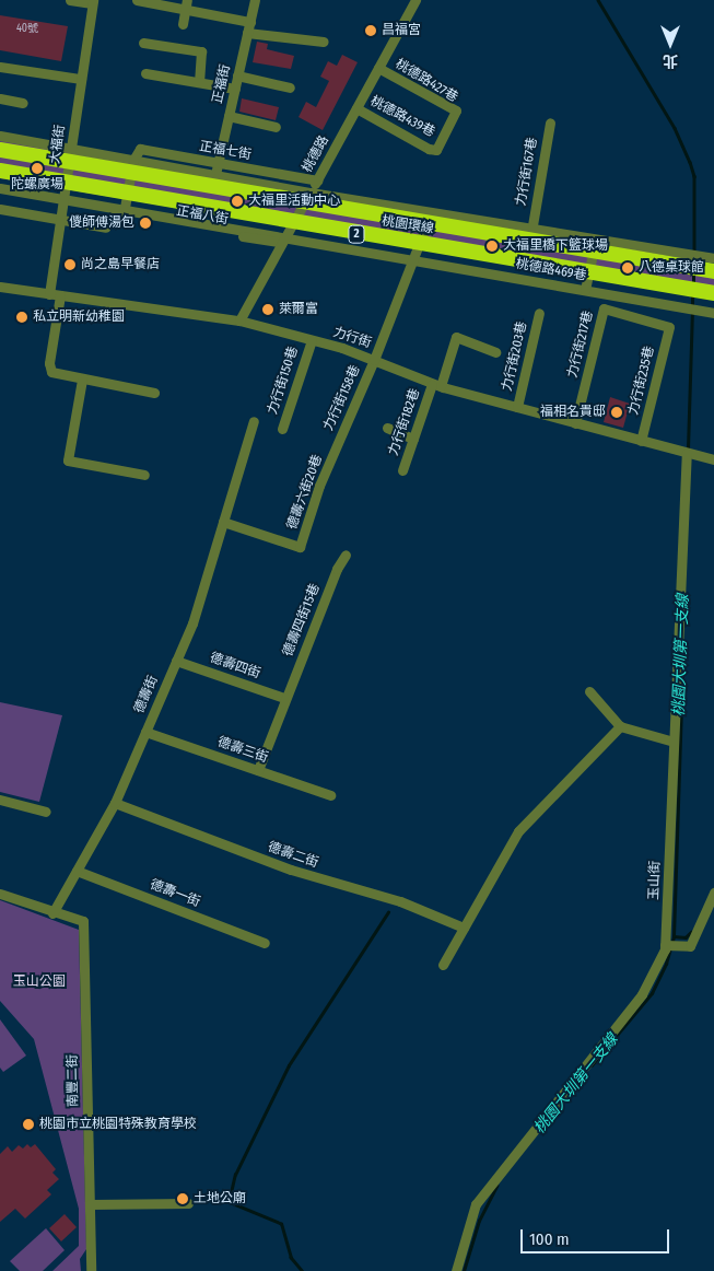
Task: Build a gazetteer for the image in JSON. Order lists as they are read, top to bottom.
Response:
{
  "streets": {
    "highway": ["桃園環線", "2"],
    "street": [
      "桃德路427巷",
      "正福街",
      "桃德路439巷",
      "大福街",
      "正福七街",
      "桃德路",
      "力行街167巷",
      "正福八街",
      "桃德路469巷",
      "力行街",
      "力行街217巷",
      "力行街203巷",
      "力行街150巷",
      "力行街235巷",
      "力行街158巷",
      "力行街182巷",
      "德壽六街20巷",
      "德壽四街15巷",
      "德壽四街",
      "德壽街",
      "德壽三街",
      "德壽二街",
      "玉山街",
      "德壽一街",
      "南豐二街"
    ]
  },
  "crossings": [
    ["桃德路427巷", "桃德路439巷"],
    ["桃德路427巷", "桃德路"],
    ["正福街", "正福七街"],
    ["桃德路439巷", "桃德路"],
    ["大福街", "力行街"],
    ["正福七街", "桃德路"],
    ["桃德路", "正福八街"],
    ["桃德路", "桃德路469巷"],
    ["桃德路", "力行街"],
    ["正福八街", "桃德路469巷"],
    ["力行街", "力行街217巷"],
    ["力行街", "力行街203巷"],
    ["力行街", "力行街150巷"],
    ["力行街", "力行街235巷"],
    ["力行街", "力行街158巷"],
    ["力行街", "力行街182巷"],
    ["力行街", "玉山街"],
    ["力行街217巷", "力行街235巷"],
    ["力行街158巷", "德壽六街20巷"],
    ["德壽六街20巷", "德壽街"],
    ["德壽四街15巷", "德壽四街"],
    ["德壽四街15巷", "德壽三街"],
    ["德壽四街", "德壽街"],
    ["德壽街", "德壽三街"],
    ["德壽街", "德壽二街"],
    ["德壽街", "德壽一街"],
    ["德壽街", "南豐二街"]
  ],
  "water": ["桃園大圳第一支線"],
  "parks": ["玉山公園"],
  "places": [
    "昌福宮",
    "陀螺廣場",
    "大福里活動中心",
    "儍師傅湯包",
    "大福里橋下籃球場",
    "尚之島早餐店",
    "八德桌球館",
    "萊爾富",
    "私立明新幼稚園",
    "福相名貴邸",
    "桃園市立桃園特殊教育學校",
    "土地公廟"
  ],
  "house_numbers": ["40號"],
  "scale_bar": "100 m",
  "north": "bottom"
}
